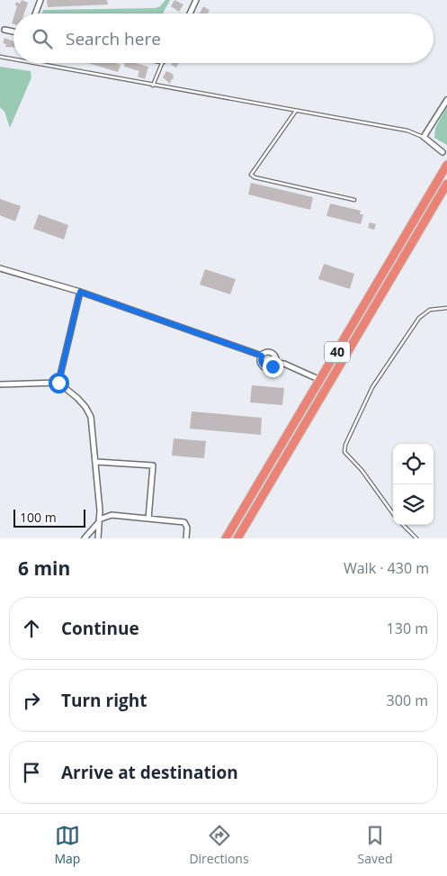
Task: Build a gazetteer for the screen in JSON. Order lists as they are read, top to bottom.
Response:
{
  "streets": {
    "highway": ["40"]
  },
  "scale_bar": "100 m",
  "page": {
    "search": "Search here",
    "scale": "100 m",
    "heading": ["6 min", "Walk · 430 m"],
    "list": [
      ["Continue", "130 m"],
      ["Turn right", "300 m"],
      "Arrive at destination"
    ],
    "nav": ["Map", "Directions", "Saved"]
  }
}
